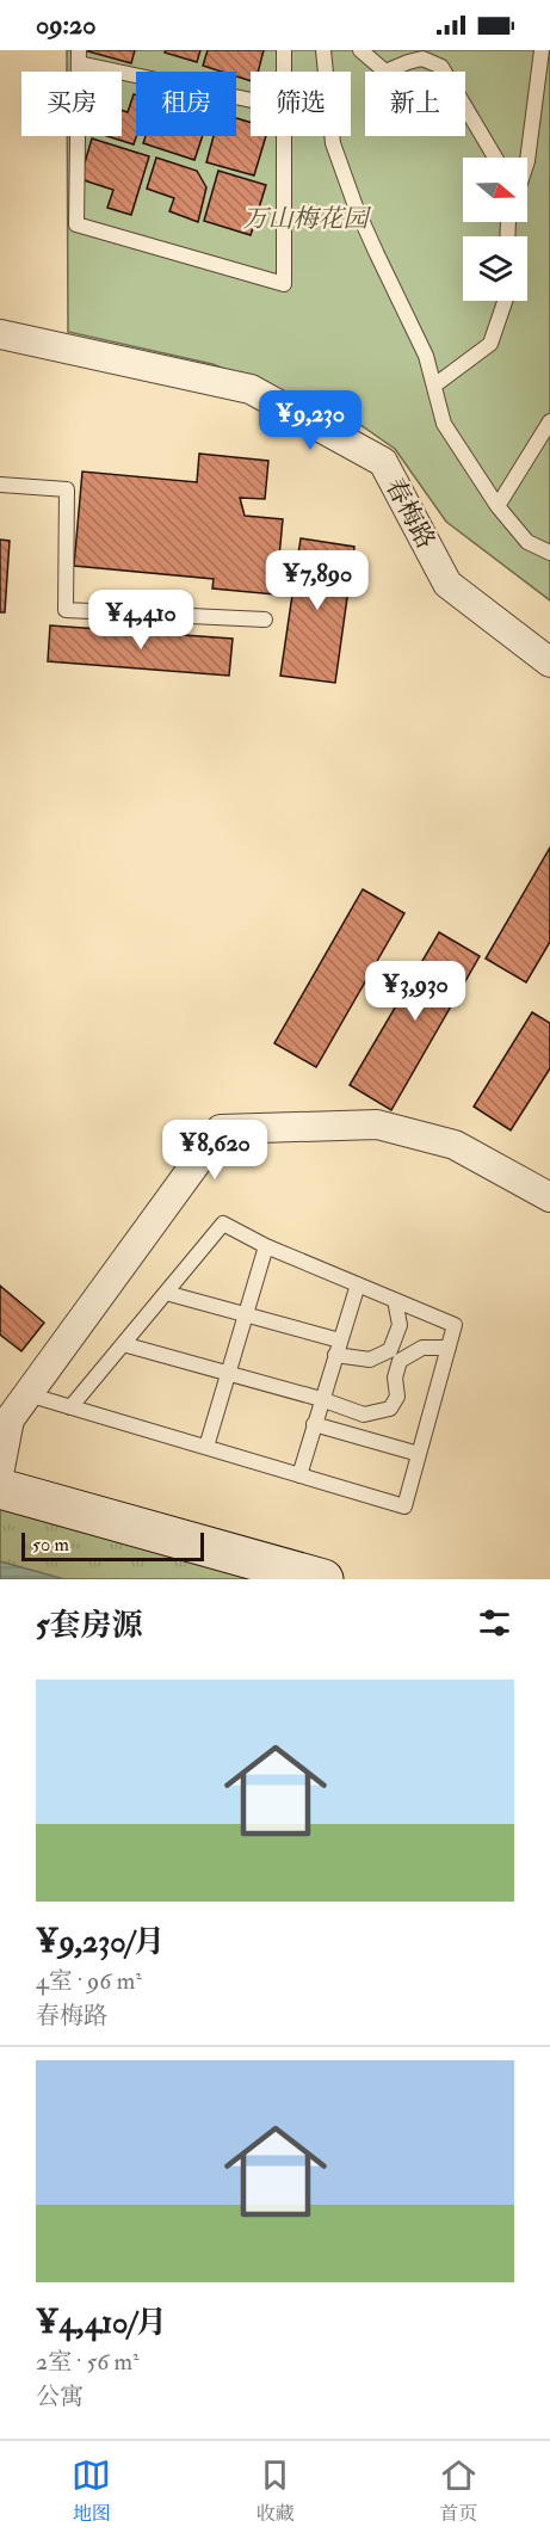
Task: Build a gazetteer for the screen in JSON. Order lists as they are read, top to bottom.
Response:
{
  "streets": {
    "street": ["春梅路"]
  },
  "parks": ["万山梅花园"],
  "scale_bar": "50 m",
  "north": "right",
  "page": {
    "status": "09:20",
    "chip": [
      "买房",
      "租房",
      "筛选",
      "新上"
    ],
    "price": [
      "¥9,230",
      "¥7,890",
      "¥4,410",
      "¥3,930",
      "¥8,620"
    ],
    "scale": "50 m",
    "heading": "5套房源",
    "list": [
      {
        "name": "¥9,230/月",
        "note": "4室 · 96 m² · 春梅路"
      },
      {
        "name": "¥4,410/月",
        "note": "2室 · 56 m² · 公寓"
      }
    ],
    "tabs": ["地图", "收藏", "首页"]
  }
}
